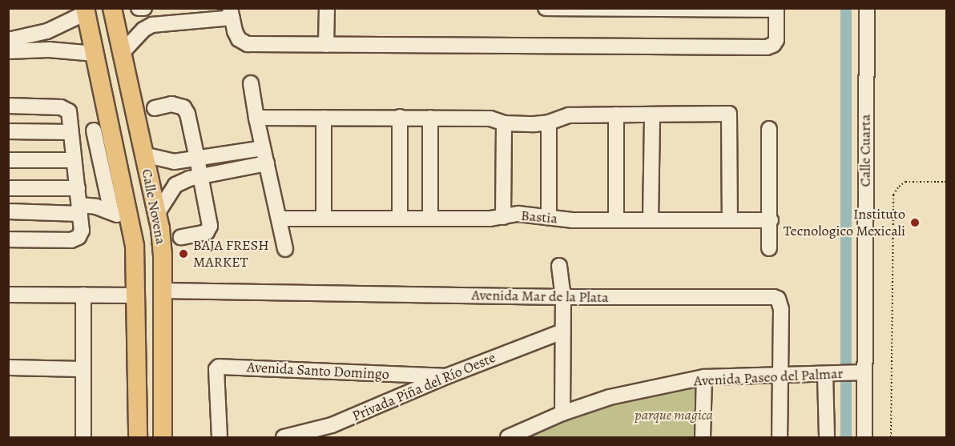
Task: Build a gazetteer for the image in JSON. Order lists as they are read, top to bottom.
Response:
{
  "streets": {
    "main road": ["Calle Novena"],
    "street": [
      "Calle Cuarta",
      "Bastia",
      "Avenida Mar de la Plata",
      "Avenida Santo Domingo",
      "Avenida Paseo del Palmar",
      "Privada Piña del Río Oeste"
    ]
  },
  "crossings": [
    ["Calle Cuarta", "Avenida Paseo del Palmar"],
    ["Calle Novena", "Avenida Mar de la Plata"],
    ["Avenida Mar de la Plata", "Avenida Paseo del Palmar"],
    ["Avenida Santo Domingo", "Privada Piña del Río Oeste"]
  ],
  "parks": ["parque magica"],
  "places": ["Instituto Tecnologico Mexicali", "BAJA FRESH MARKET"]
}
